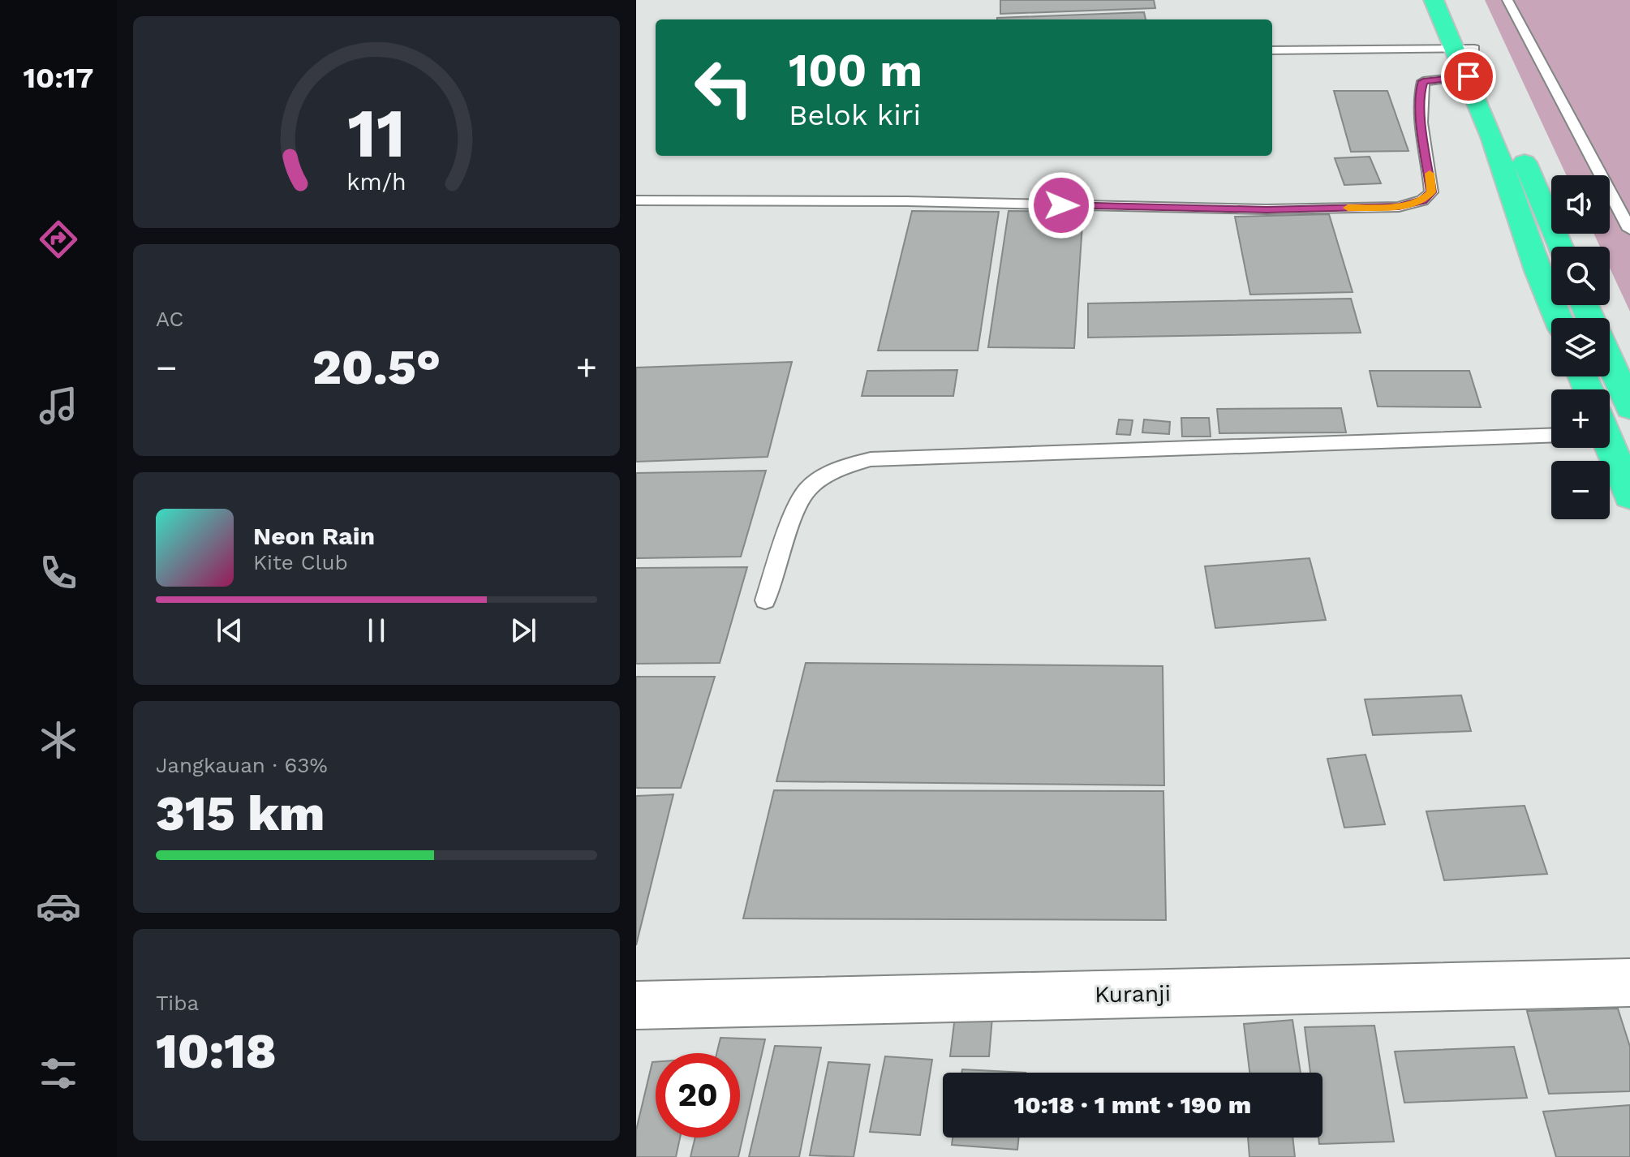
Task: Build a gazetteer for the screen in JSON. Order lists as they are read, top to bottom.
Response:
{
  "streets": {
    "street": ["Kuranji"]
  },
  "page": {
    "tabs": "10:17",
    "turn": ["100 m", "Belok kiri"],
    "map_buttons": ["+", "−"],
    "tile": [
      "AC",
      ["Jangkauan · 63%", "315 km"],
      ["Tiba", "10:18"]
    ],
    "heat": ["−", "20.5°", "+"],
    "song": ["Neon Rain", "Kite Club"],
    "limit": "20",
    "trip": "10:18 · 1 mnt · 190 m",
    "gauge": ["11", "km/h"]
  }
}
